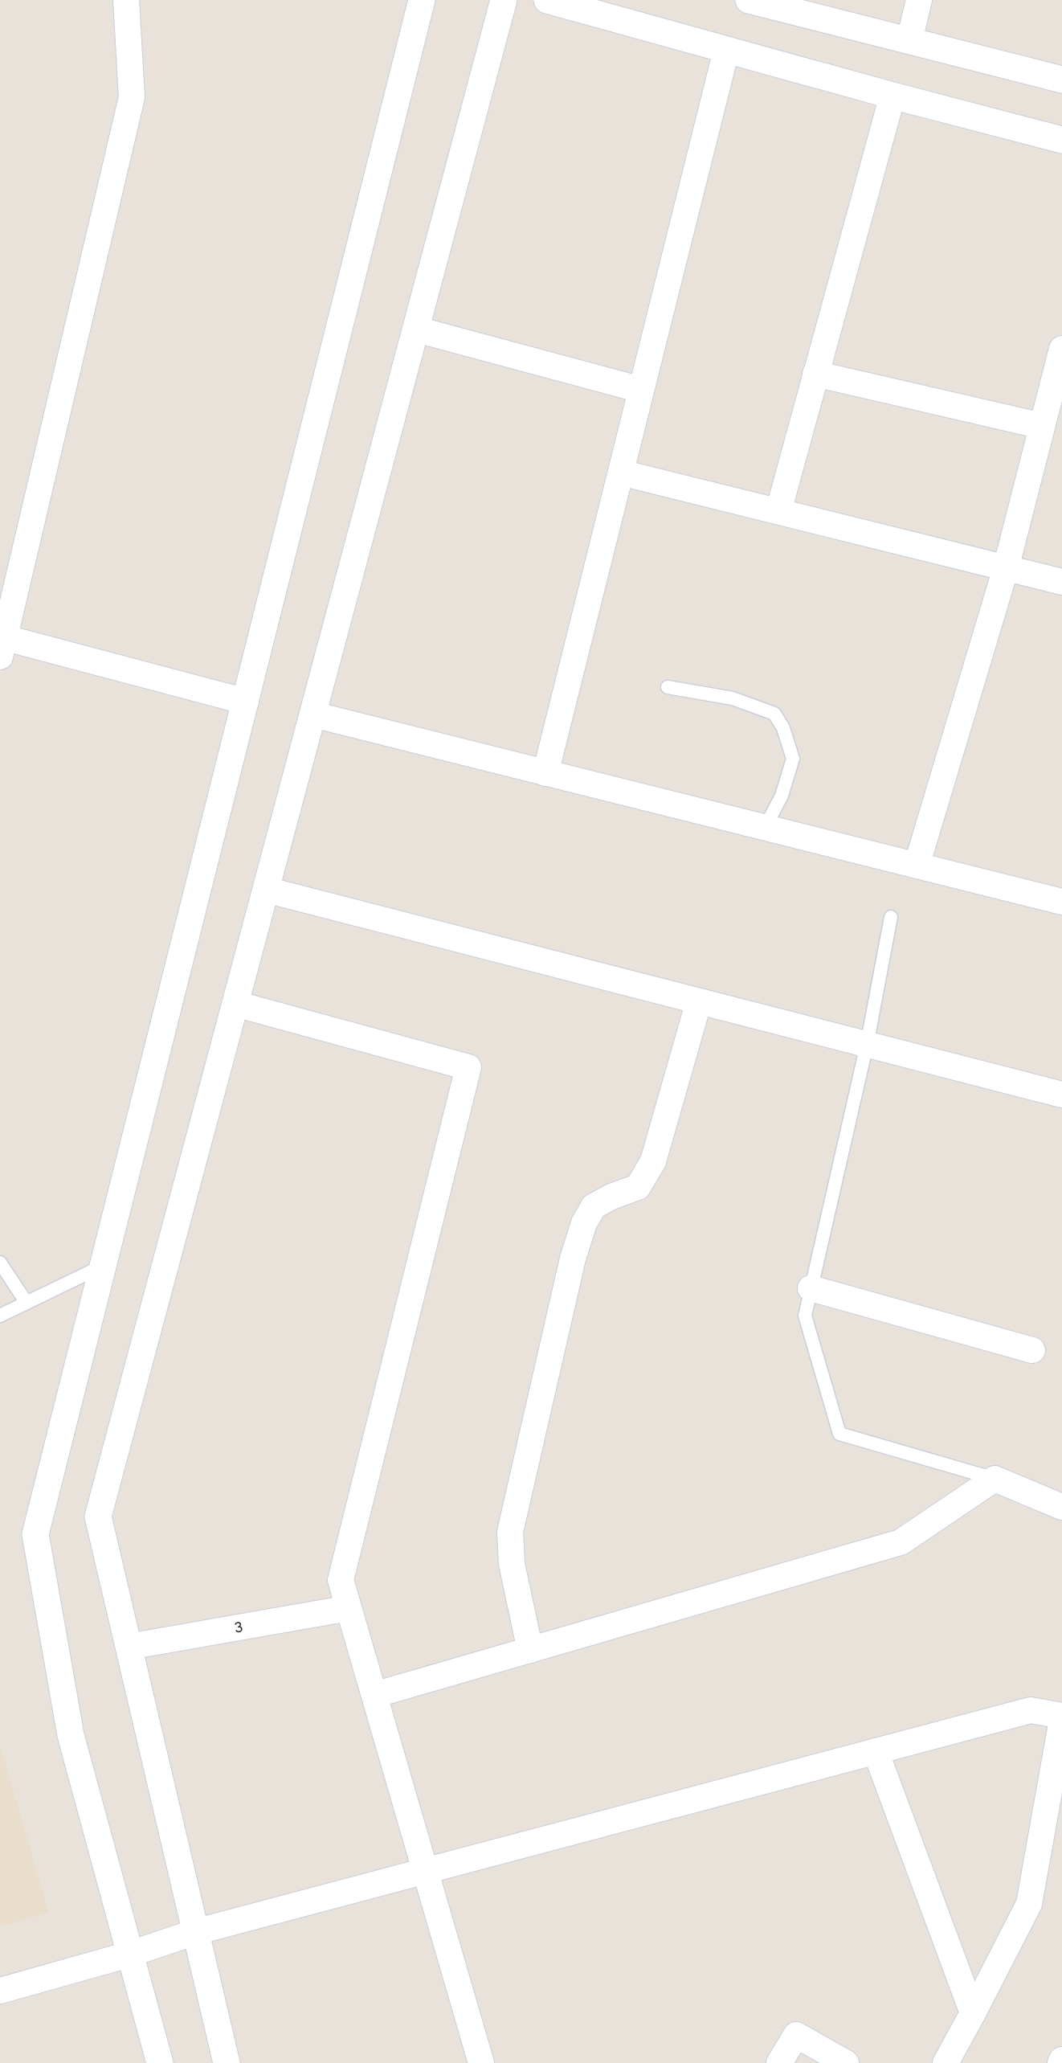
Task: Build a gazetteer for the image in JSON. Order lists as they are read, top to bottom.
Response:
{
  "streets": {
    "street": ["3"]
  }
}
